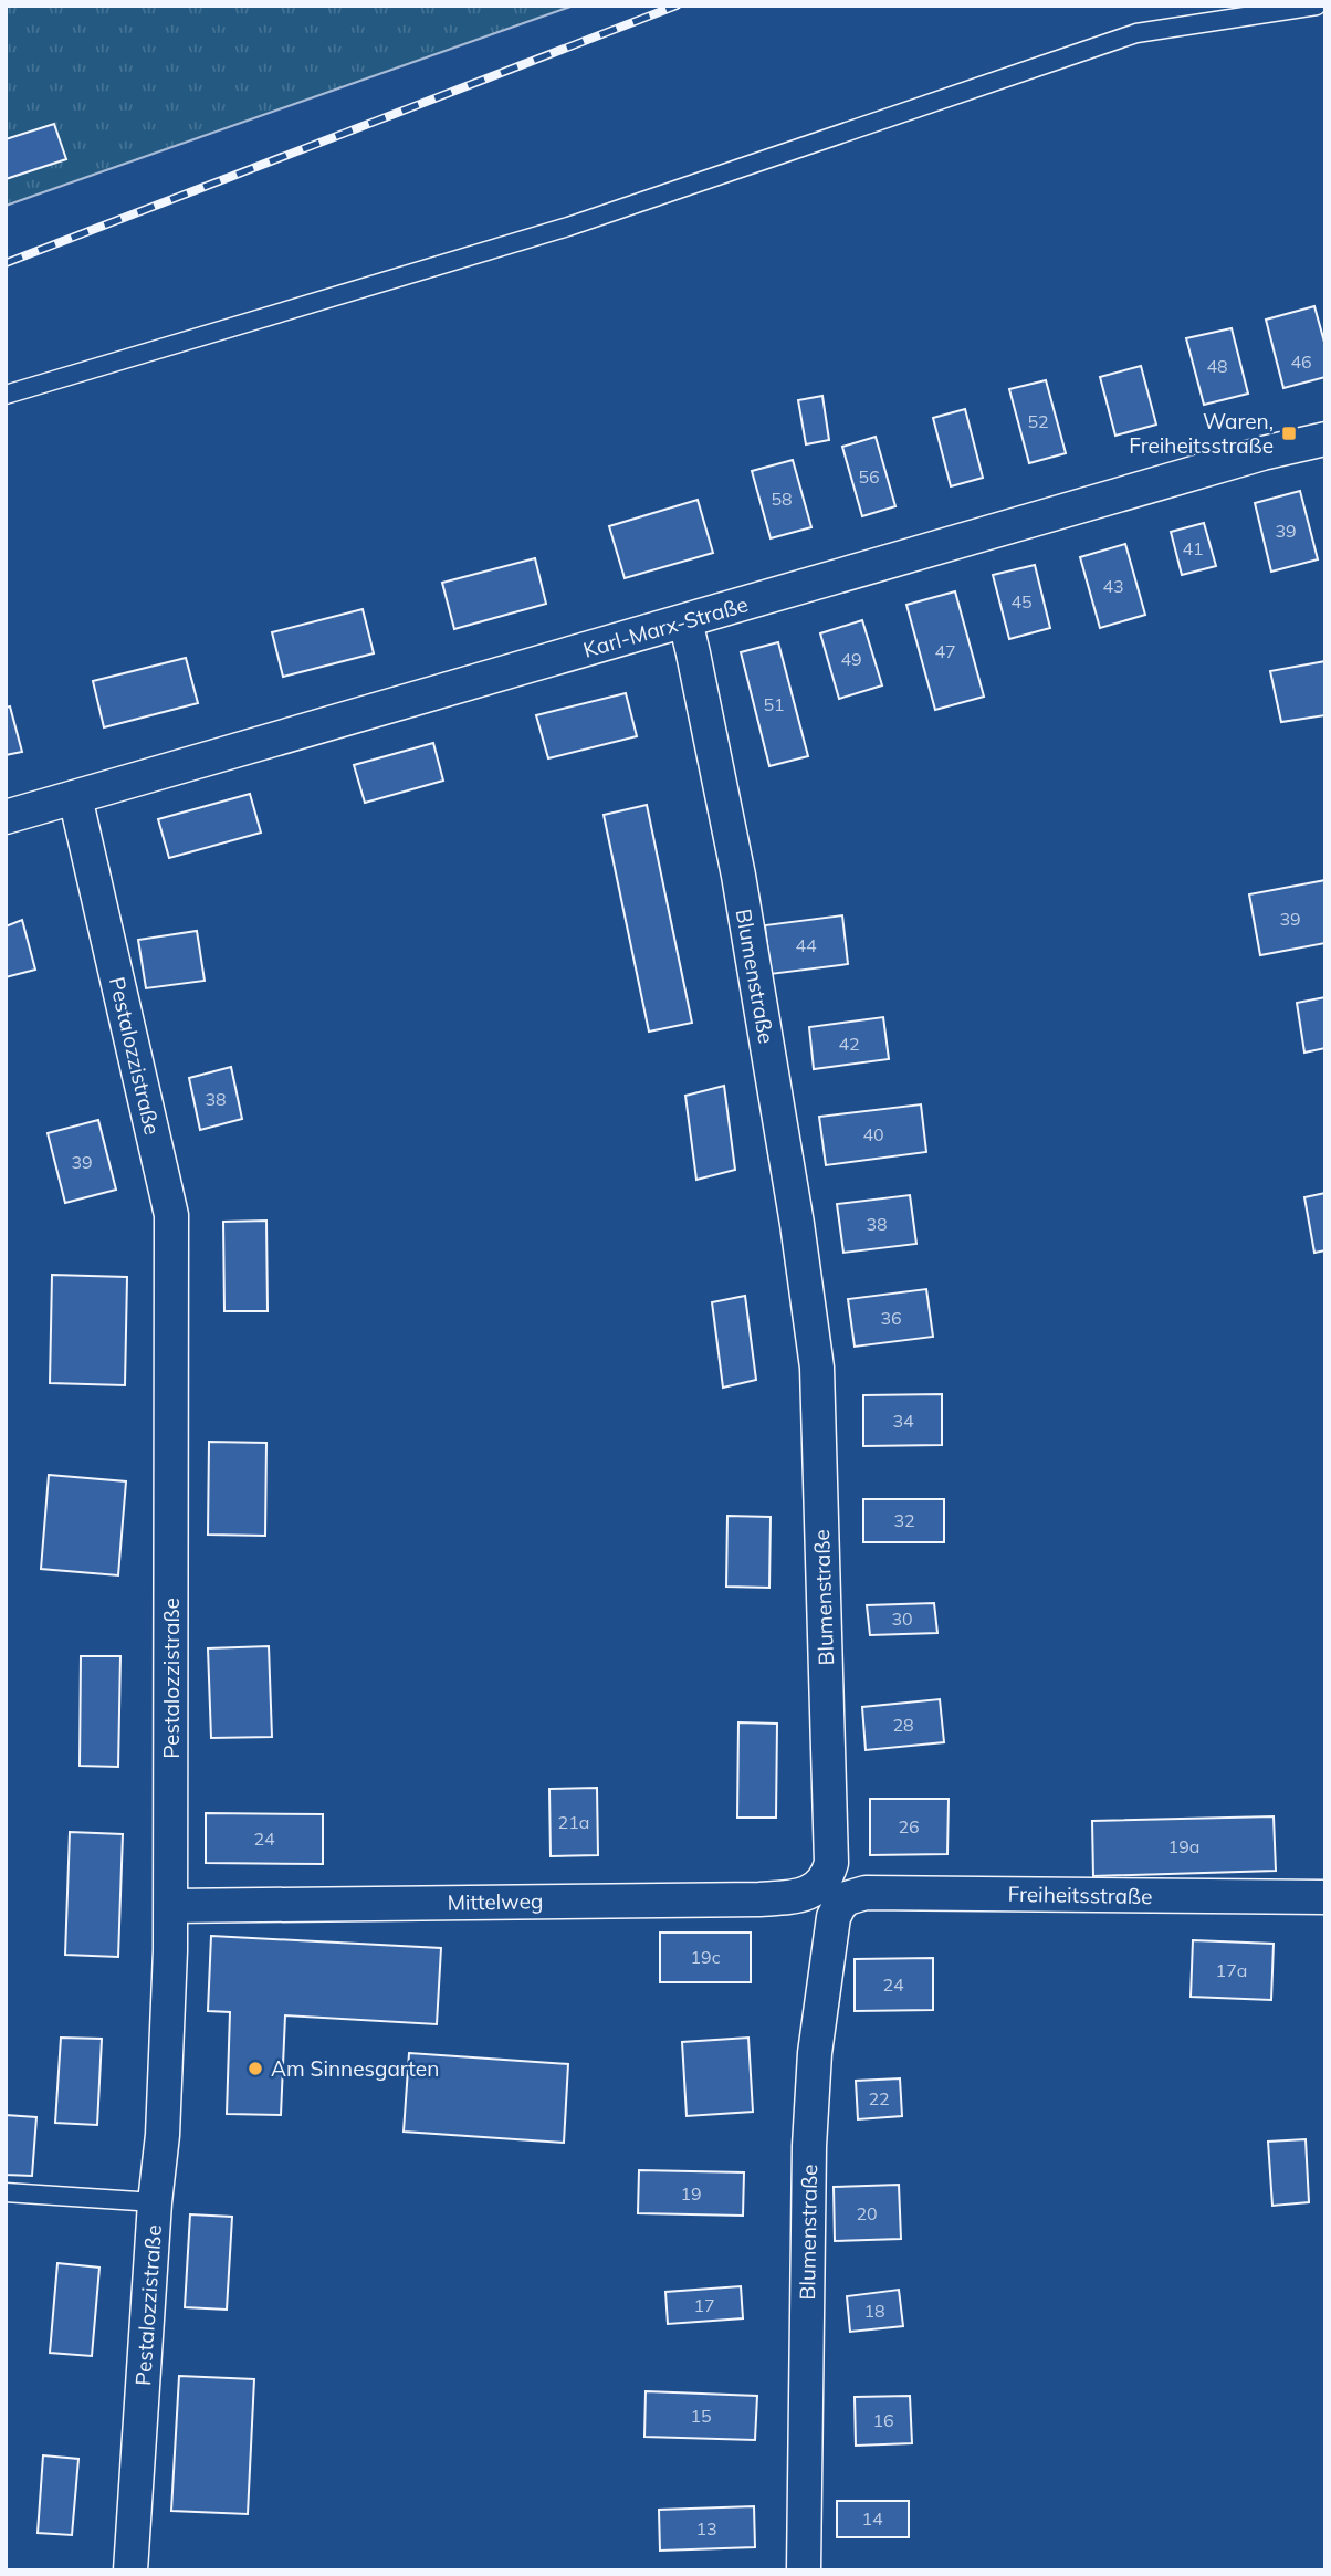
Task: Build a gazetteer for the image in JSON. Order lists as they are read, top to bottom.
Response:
{
  "streets": {
    "street": [
      "Karl-Marx-Straße",
      "Blumenstraße",
      "Pestalozzistraße",
      "Freiheitsstraße",
      "Mittelweg"
    ]
  },
  "crossings": [
    ["Karl-Marx-Straße", "Blumenstraße"],
    ["Karl-Marx-Straße", "Pestalozzistraße"],
    ["Blumenstraße", "Freiheitsstraße"],
    ["Blumenstraße", "Mittelweg"],
    ["Pestalozzistraße", "Mittelweg"],
    ["Freiheitsstraße", "Mittelweg"]
  ],
  "places": {
    "transit": ["Waren, Freiheitsstraße"],
    "other": ["Am Sinnesgarten"]
  },
  "house_numbers": [
    "46",
    "48",
    "52",
    "56",
    "58",
    "39",
    "41",
    "43",
    "45",
    "47",
    "49",
    "51",
    "39",
    "44",
    "42",
    "38",
    "40",
    "39",
    "38",
    "36",
    "34",
    "32",
    "30",
    "28",
    "21a",
    "26",
    "24",
    "19a",
    "19c",
    "17a",
    "24",
    "22",
    "19",
    "20",
    "17",
    "18",
    "15",
    "16",
    "14",
    "13"
  ]
}
